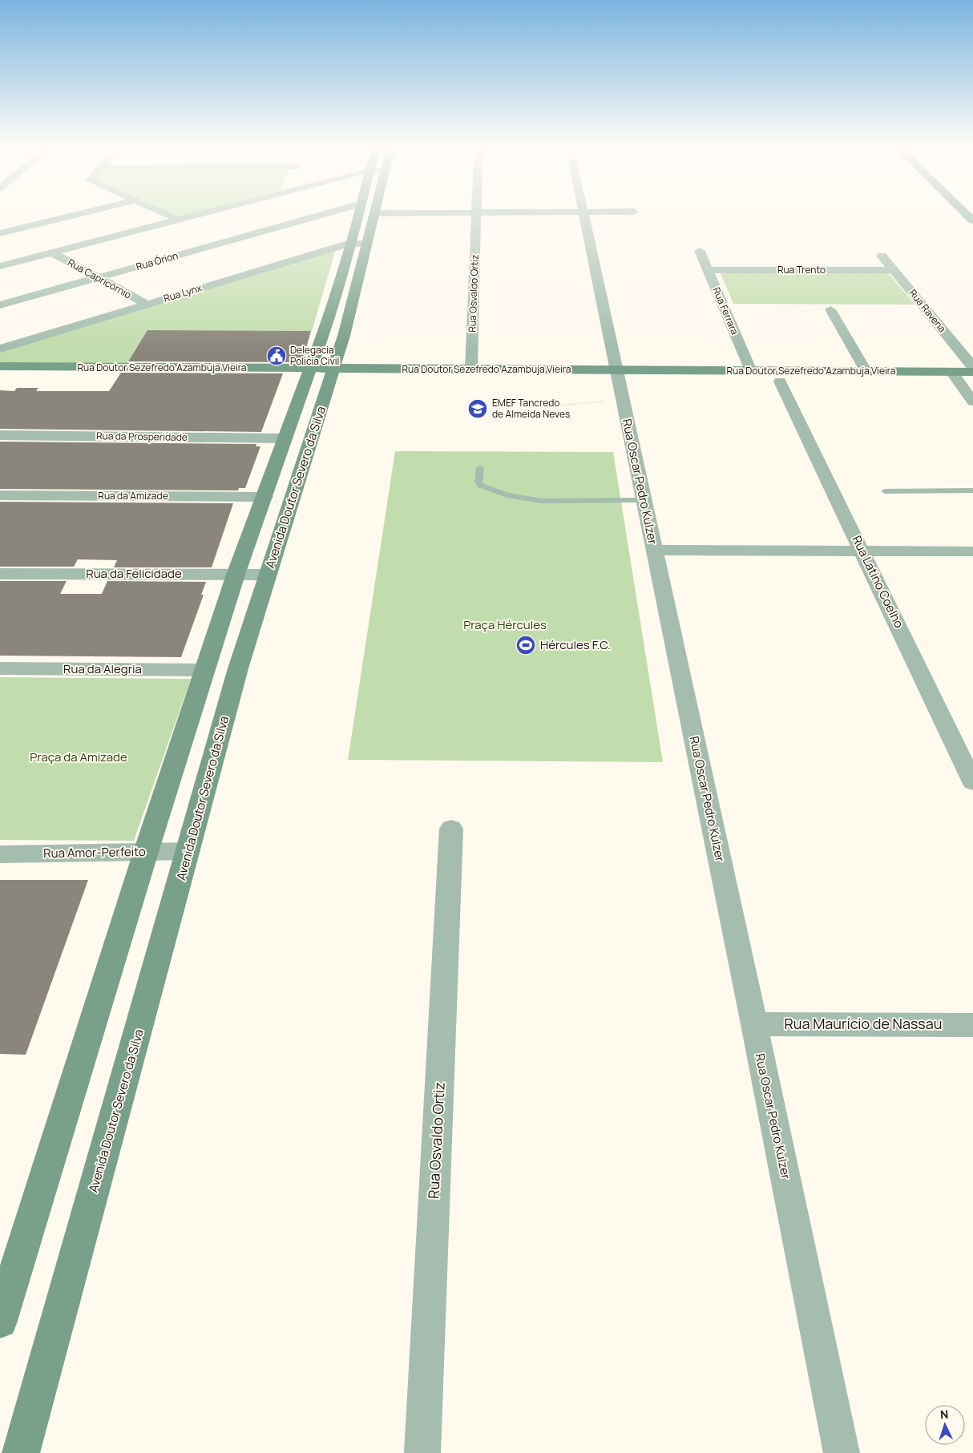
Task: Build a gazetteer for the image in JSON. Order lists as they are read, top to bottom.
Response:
{
  "streets": {
    "street": [
      "Rua Órion",
      "Rua Trento",
      "Rua Capricórnio",
      "Rua Lynx",
      "Rua Osvaldo Ortiz",
      "Rua Ferrara",
      "Rua Ravena",
      "Rua Doutor Sezefredo Azambuja Vieira",
      "Rua da Prosperidade",
      "Rua Oscar Pedro Kulzer",
      "Avenida Doutor Severo da Silva",
      "Rua da Amizade",
      "Rua da Felicidade",
      "Rua Latino Coelho",
      "Rua da Alegria",
      "Rua Amor-Perfeito",
      "Rua Maurício de Nassau"
    ]
  },
  "crossings": [
    ["Rua Órion", "Rua Capricórnio"],
    ["Rua Trento", "Rua Ferrara"],
    ["Rua Trento", "Rua Ravena"],
    ["Rua Capricórnio", "Rua Lynx"],
    ["Rua Lynx", "Avenida Doutor Severo da Silva"],
    ["Rua Osvaldo Ortiz", "Rua Doutor Sezefredo Azambuja Vieira"],
    ["Rua Ferrara", "Rua Doutor Sezefredo Azambuja Vieira"],
    ["Rua Doutor Sezefredo Azambuja Vieira", "Rua Oscar Pedro Kulzer"],
    ["Rua Doutor Sezefredo Azambuja Vieira", "Avenida Doutor Severo da Silva"],
    ["Rua Doutor Sezefredo Azambuja Vieira", "Rua Latino Coelho"],
    ["Rua da Prosperidade", "Avenida Doutor Severo da Silva"],
    ["Rua Oscar Pedro Kulzer", "Rua Maurício de Nassau"],
    ["Avenida Doutor Severo da Silva", "Rua da Amizade"],
    ["Avenida Doutor Severo da Silva", "Rua da Felicidade"],
    ["Avenida Doutor Severo da Silva", "Rua da Alegria"],
    ["Avenida Doutor Severo da Silva", "Rua Amor-Perfeito"]
  ],
  "parks": ["Praça Hércules", "Praça da Amizade"],
  "places": {
    "public building": ["Delegacia Polícia Civil"],
    "school or university": ["EMEF Tancredo de Almeida Neves"],
    "sports": ["Hércules F.C."]
  },
  "north": "top"
}
